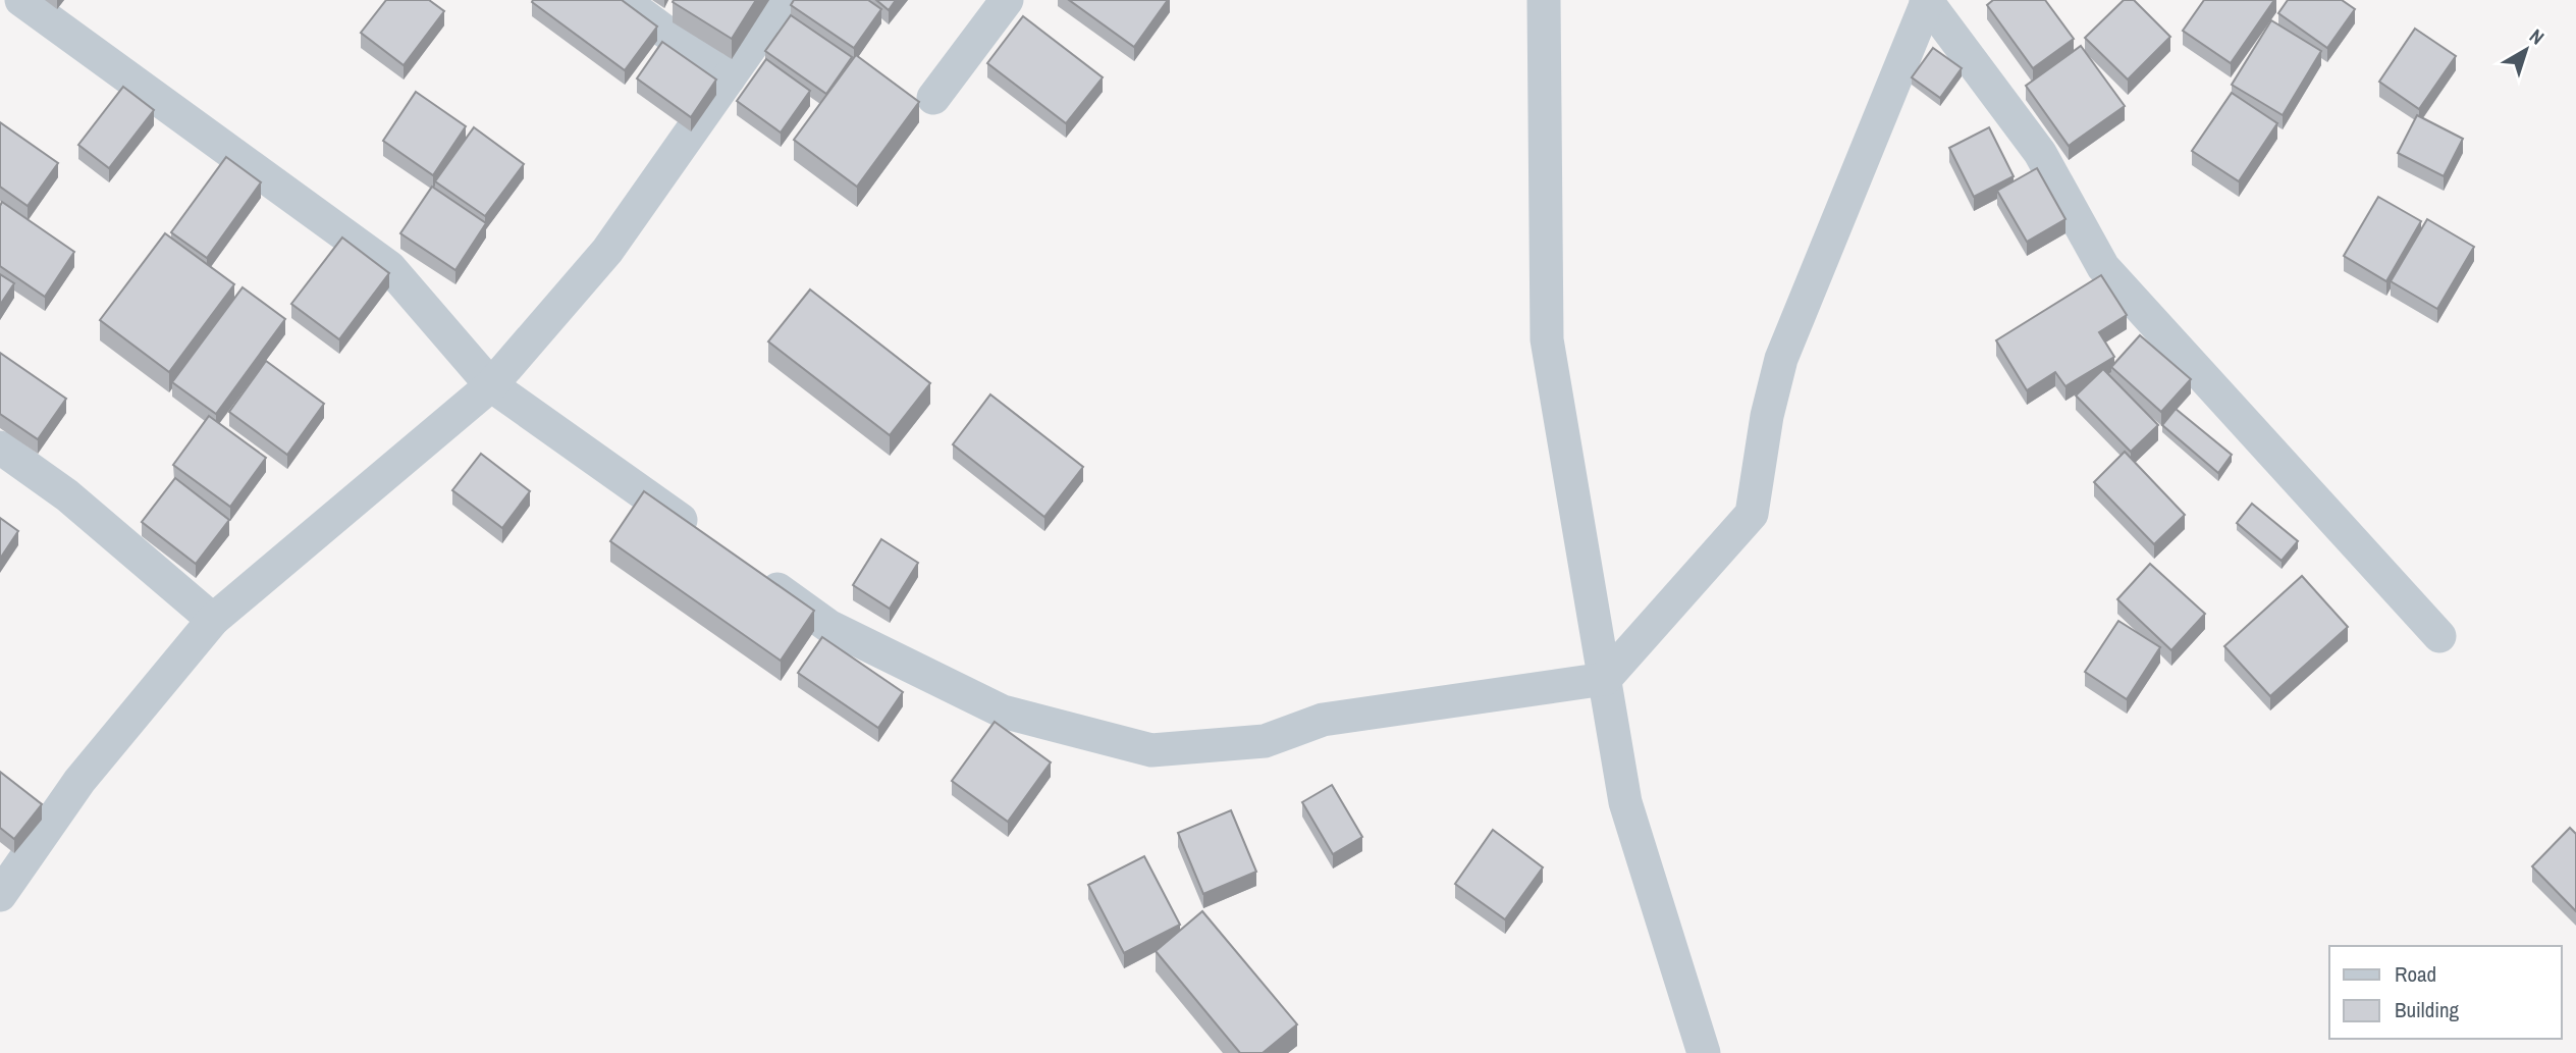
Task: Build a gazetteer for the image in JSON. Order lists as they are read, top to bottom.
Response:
{
  "legend": ["Road", "Building"],
  "north": "top right"
}
